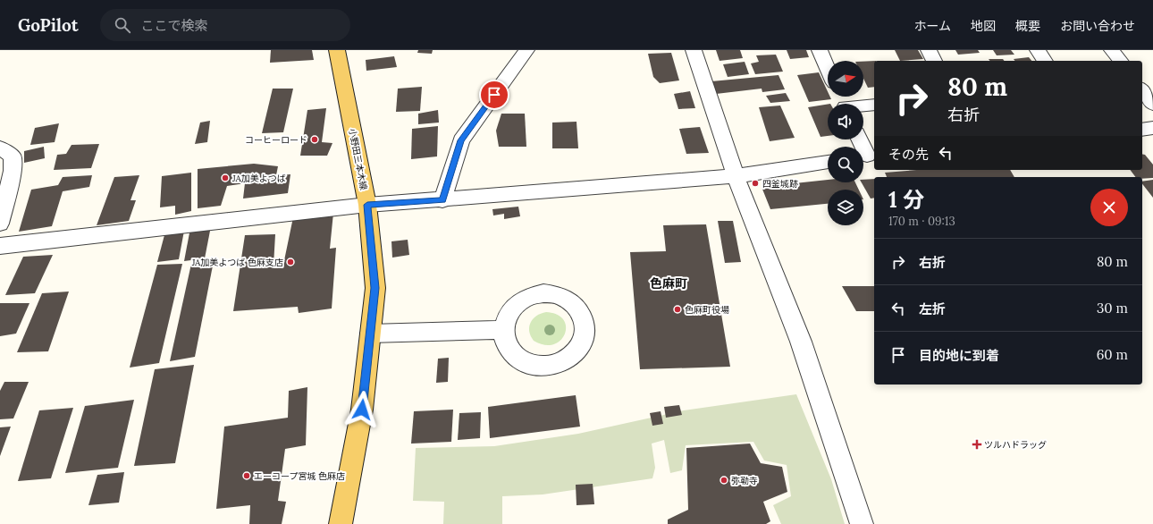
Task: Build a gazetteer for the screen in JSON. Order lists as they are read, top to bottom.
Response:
{
  "streets": {
    "main road": ["小野田三本木線"]
  },
  "districts": ["色麻町"],
  "places": {
    "other": [
      "コーヒーロード",
      "JA加美よつば",
      "四釜城跡",
      "JA加美よつば 色麻支店",
      "色麻町役場",
      "エーコープ宮城 色麻店",
      "弥勒寺"
    ],
    "health": ["ツルハドラッグ"]
  },
  "north": "right",
  "page": {
    "header": "GoPilot",
    "search": "ここで検索",
    "nav": [
      "ホーム",
      "地図",
      "概要",
      "お問い合わせ"
    ],
    "turn": ["80 m", "右折"],
    "then": "その先",
    "heading": ["1 分", "170 m · 09:13"],
    "list": [
      {
        "name": "右折",
        "value": "80 m"
      },
      {
        "name": "左折",
        "value": "30 m"
      },
      {
        "name": "目的地に到着",
        "value": "60 m"
      }
    ]
  }
}
